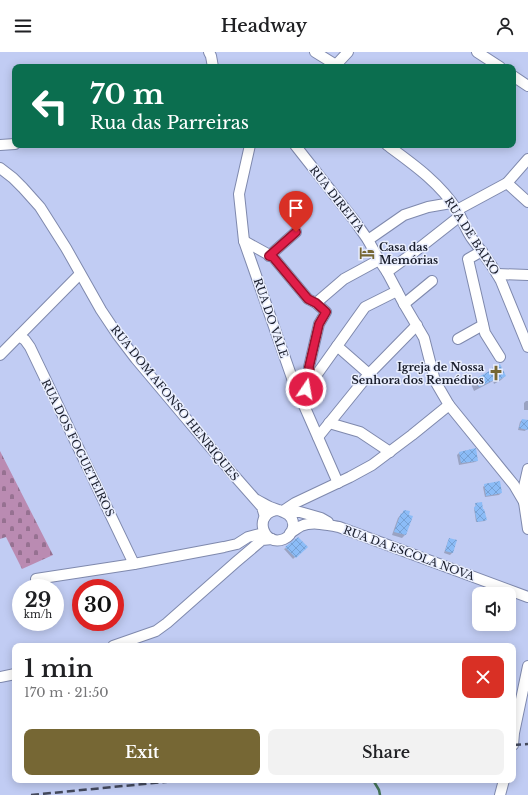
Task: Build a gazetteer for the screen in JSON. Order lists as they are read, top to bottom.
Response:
{
  "streets": {
    "street": [
      "RUA DIREITA",
      "RUA DE BAIXO",
      "RUA DO VALE",
      "RUA DOM AFONSO HENRIQUES",
      "RUA DOS FOGUETEIROS",
      "RUA DA ESCOLA NOVA"
    ]
  },
  "crossings": [
    ["RUA DOM AFONSO HENRIQUES", "RUA DA ESCOLA NOVA"]
  ],
  "places": {
    "hotel": ["Casa das Memórias"],
    "church": ["Igreja de Nossa Senhora dos Remédios"]
  },
  "page": {
    "header": "Headway",
    "turn": ["70 m", "Rua das Parreiras"],
    "speed": "29 km/h",
    "limit": "30",
    "heading": ["1 min", "170 m · 21:50"],
    "buttons": ["Exit", "Share"]
  }
}
